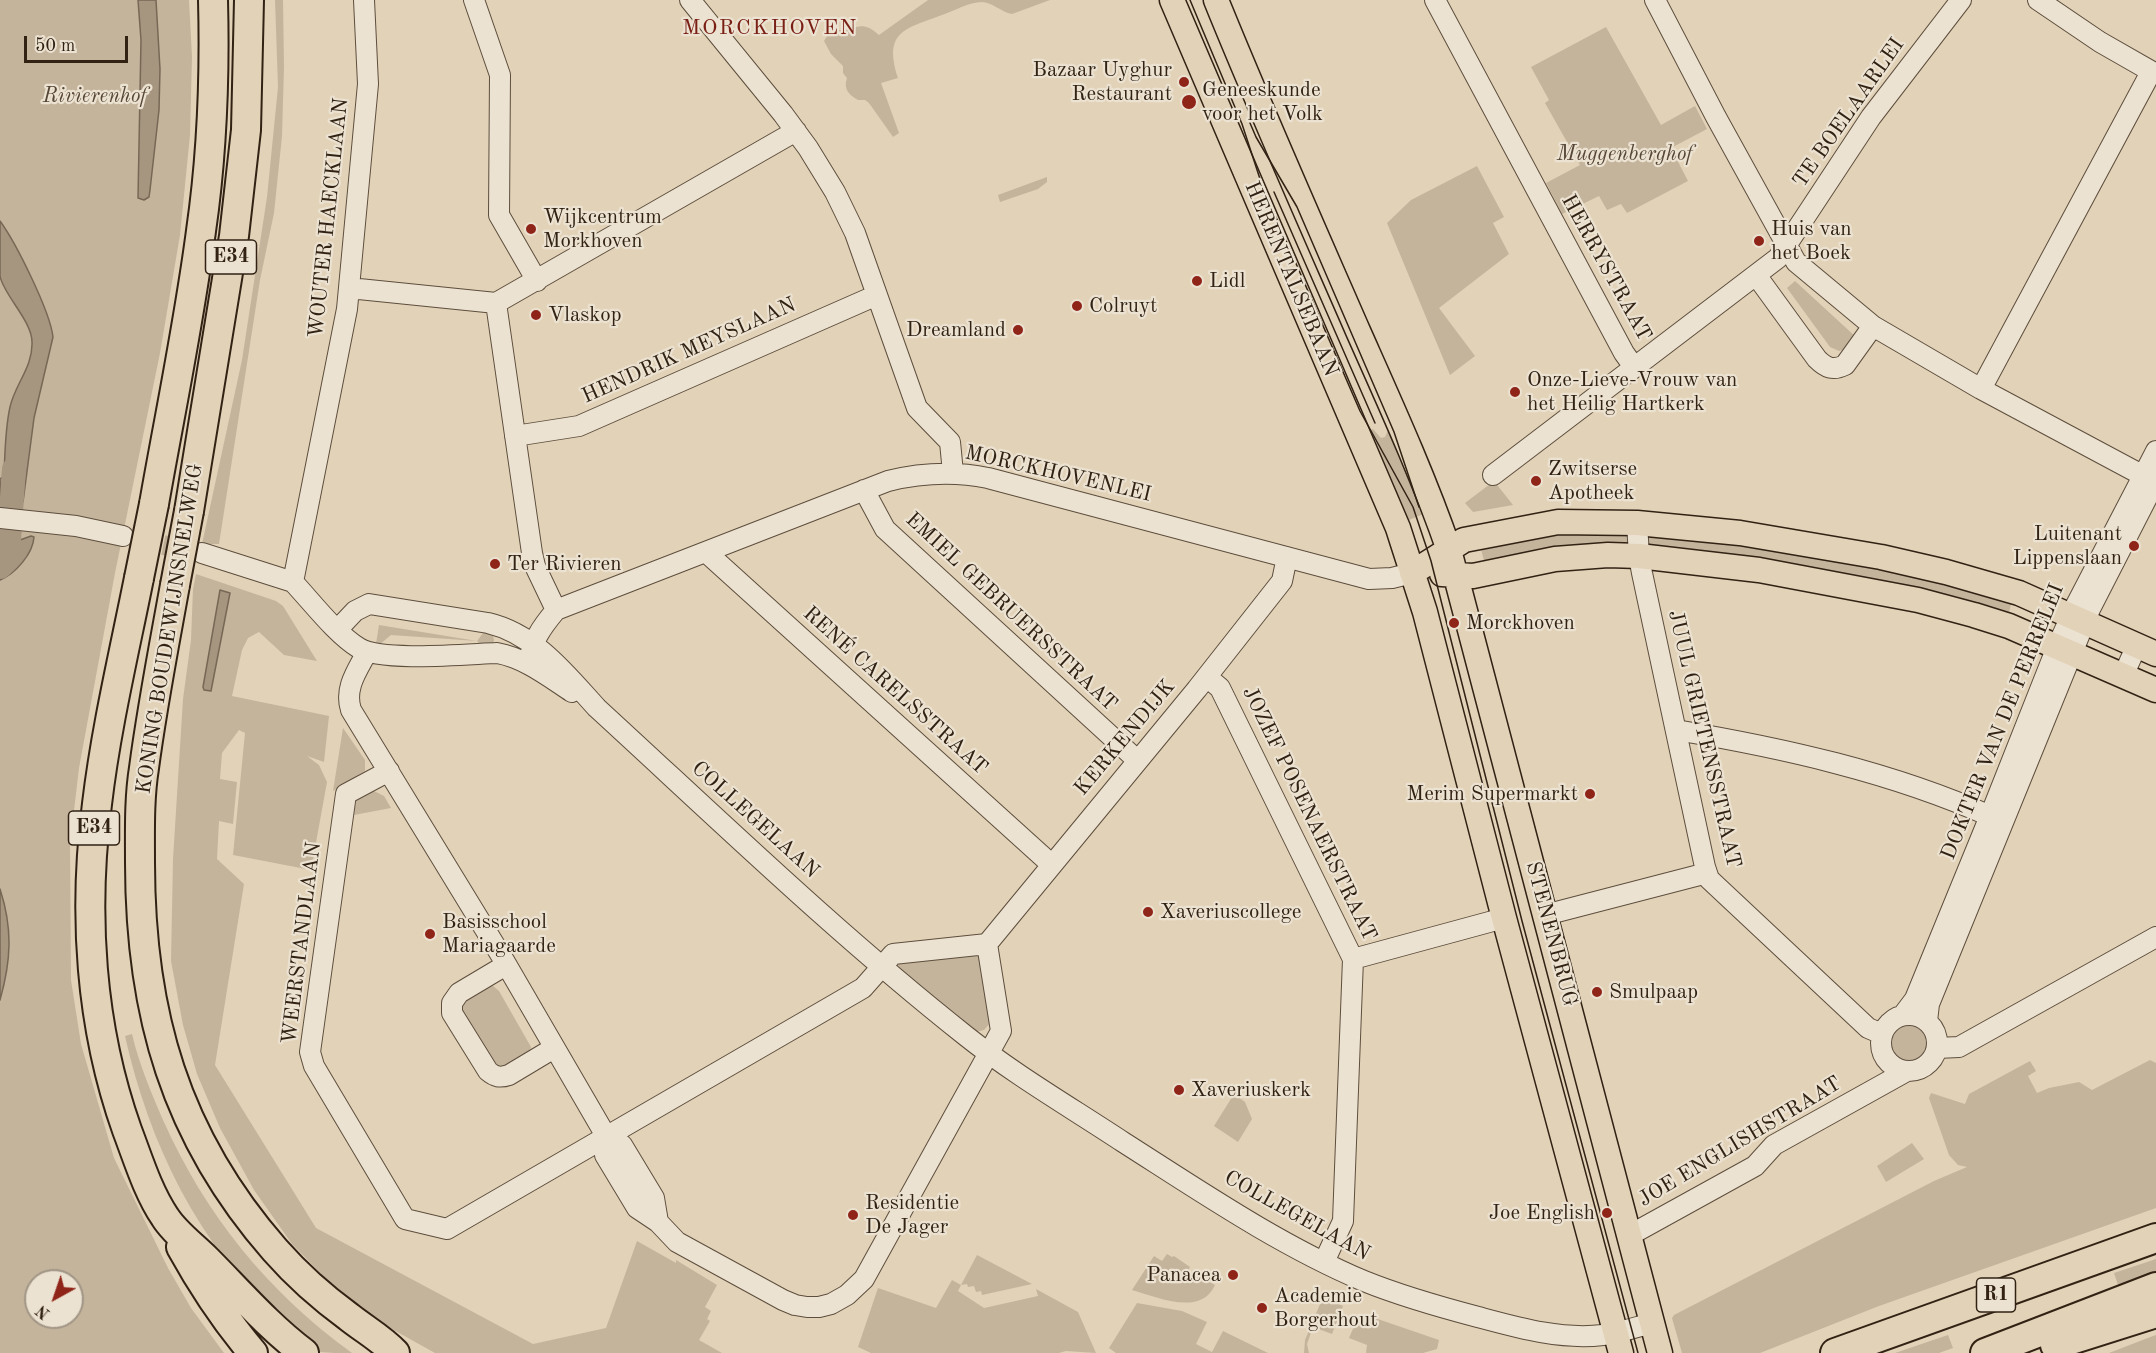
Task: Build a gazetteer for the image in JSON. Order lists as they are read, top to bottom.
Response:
{
  "streets": {
    "highway": ["E34", "KONING BOUDEWIJNSNELWEG", "R1"],
    "main road": ["HERENTALSEBAAN", "STENENBRUG"],
    "street": [
      "TE BOELAARLEI",
      "WOUTER HAECKLAAN",
      "HERRYSTRAAT",
      "HENDRIK MEYSLAAN",
      "MORCKHOVENLEI",
      "EMIEL GEBRUERSSTRAAT",
      "RENÉ CARELSSTRAAT",
      "DOKTER VAN DE PERRELEI",
      "KERKENDIJK",
      "JUUL GRIETENSSTRAAT",
      "JOZEF POSENAERSTRAAT",
      "COLLEGELAAN",
      "WEERSTANDLAAN",
      "JOE ENGLISHSTRAAT"
    ]
  },
  "crossings": [
    ["TE BOELAARLEI", "HERRYSTRAAT"],
    ["HERENTALSEBAAN", "MORCKHOVENLEI"],
    ["HERENTALSEBAAN", "STENENBRUG"],
    ["MORCKHOVENLEI", "EMIEL GEBRUERSSTRAAT"],
    ["MORCKHOVENLEI", "RENÉ CARELSSTRAAT"],
    ["MORCKHOVENLEI", "KERKENDIJK"],
    ["MORCKHOVENLEI", "STENENBRUG"],
    ["EMIEL GEBRUERSSTRAAT", "KERKENDIJK"],
    ["RENÉ CARELSSTRAAT", "KERKENDIJK"],
    ["DOKTER VAN DE PERRELEI", "JUUL GRIETENSSTRAAT"],
    ["DOKTER VAN DE PERRELEI", "JOE ENGLISHSTRAAT"],
    ["KERKENDIJK", "JOZEF POSENAERSTRAAT"],
    ["JUUL GRIETENSSTRAAT", "JOE ENGLISHSTRAAT"],
    ["JOZEF POSENAERSTRAAT", "COLLEGELAAN"],
    ["COLLEGELAAN", "STENENBRUG"],
    ["STENENBRUG", "JOE ENGLISHSTRAAT"]
  ],
  "districts": ["MORCKHOVEN"],
  "parks": ["Rivierenhof", "Muggenberghof"],
  "places": [
    "Bazaar Uyghur Restaurant",
    "Geneeskunde voor het Volk",
    "Wijkcentrum Morkhoven",
    "Huis van het Boek",
    "Lidl",
    "Colruyt",
    "Vlaskop",
    "Dreamland",
    "Onze-Lieve-Vrouw van het Heilig Hartkerk",
    "Zwitserse Apotheek",
    "Luitenant Lippenslaan",
    "Ter Rivieren",
    "Morckhoven",
    "Merim Supermarkt",
    "Xaveriuscollege",
    "Basisschool Mariagaarde",
    "Smulpaap",
    "Xaveriuskerk",
    "Joe English",
    "Residentie De Jager",
    "Panacea",
    "Academie Borgerhout"
  ],
  "scale_bar": "50 m",
  "north": "bottom left"
}
